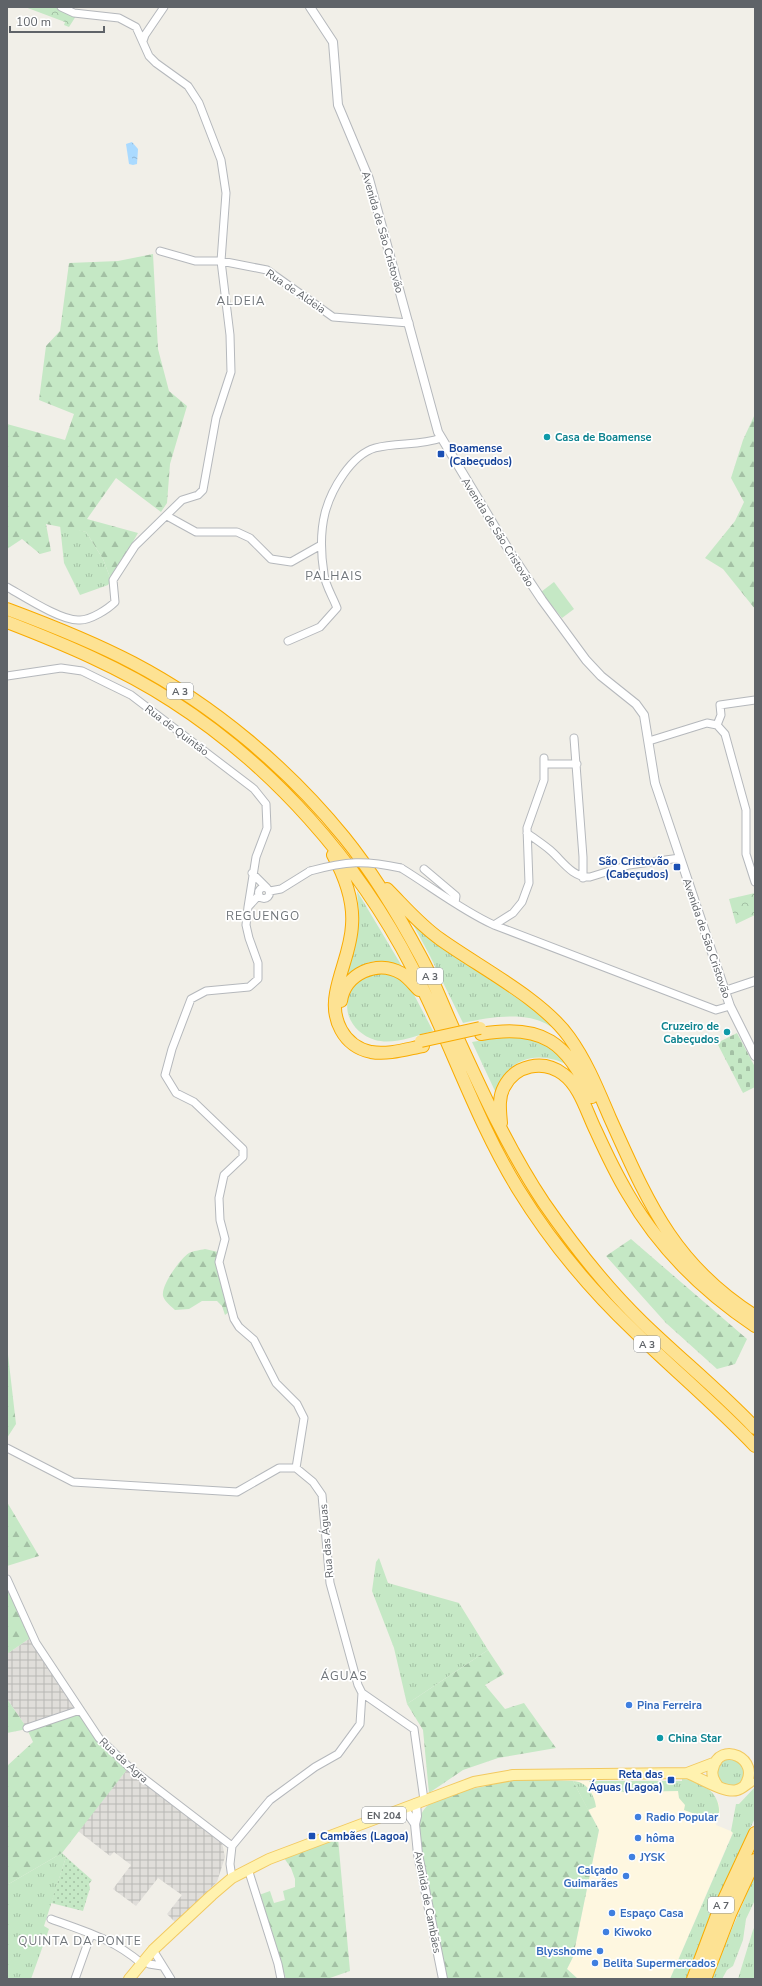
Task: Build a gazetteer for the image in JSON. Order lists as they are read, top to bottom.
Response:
{
  "streets": {
    "highway": ["A 3", "A 7"],
    "main road": ["EN 204"],
    "street": [
      "Avenida de São Cristovão",
      "Rua de Aldeia",
      "Rua de Quintão",
      "Rua das Águas",
      "Rua da Agra",
      "Avenida de Cambães"
    ]
  },
  "crossings": [
    ["Avenida de São Cristovão", "Rua de Aldeia"],
    ["Rua de Quintão", "Rua das Águas"],
    ["EN 204", "Avenida de Cambães"]
  ],
  "districts": [
    "ALDEIA",
    "PALHAIS",
    "REGUENGO",
    "ÁGUAS",
    "QUINTA DA PONTE"
  ],
  "places": {
    "other": [
      "Casa de Boamense",
      "Cruzeiro de Cabeçudos",
      "Pina Ferreira",
      "China Star",
      "Radio Popular",
      "hôma",
      "JYSK",
      "Calçado Guimarães",
      "Espaço Casa",
      "Kiwoko",
      "Blysshome",
      "Belita Supermercados"
    ],
    "transit": [
      "Boamense (Cabeçudos)",
      "São Cristovão (Cabeçudos)",
      "Reta das Águas (Lagoa)",
      "Cambães (Lagoa)"
    ]
  },
  "scale_bar": "100 m"
}
